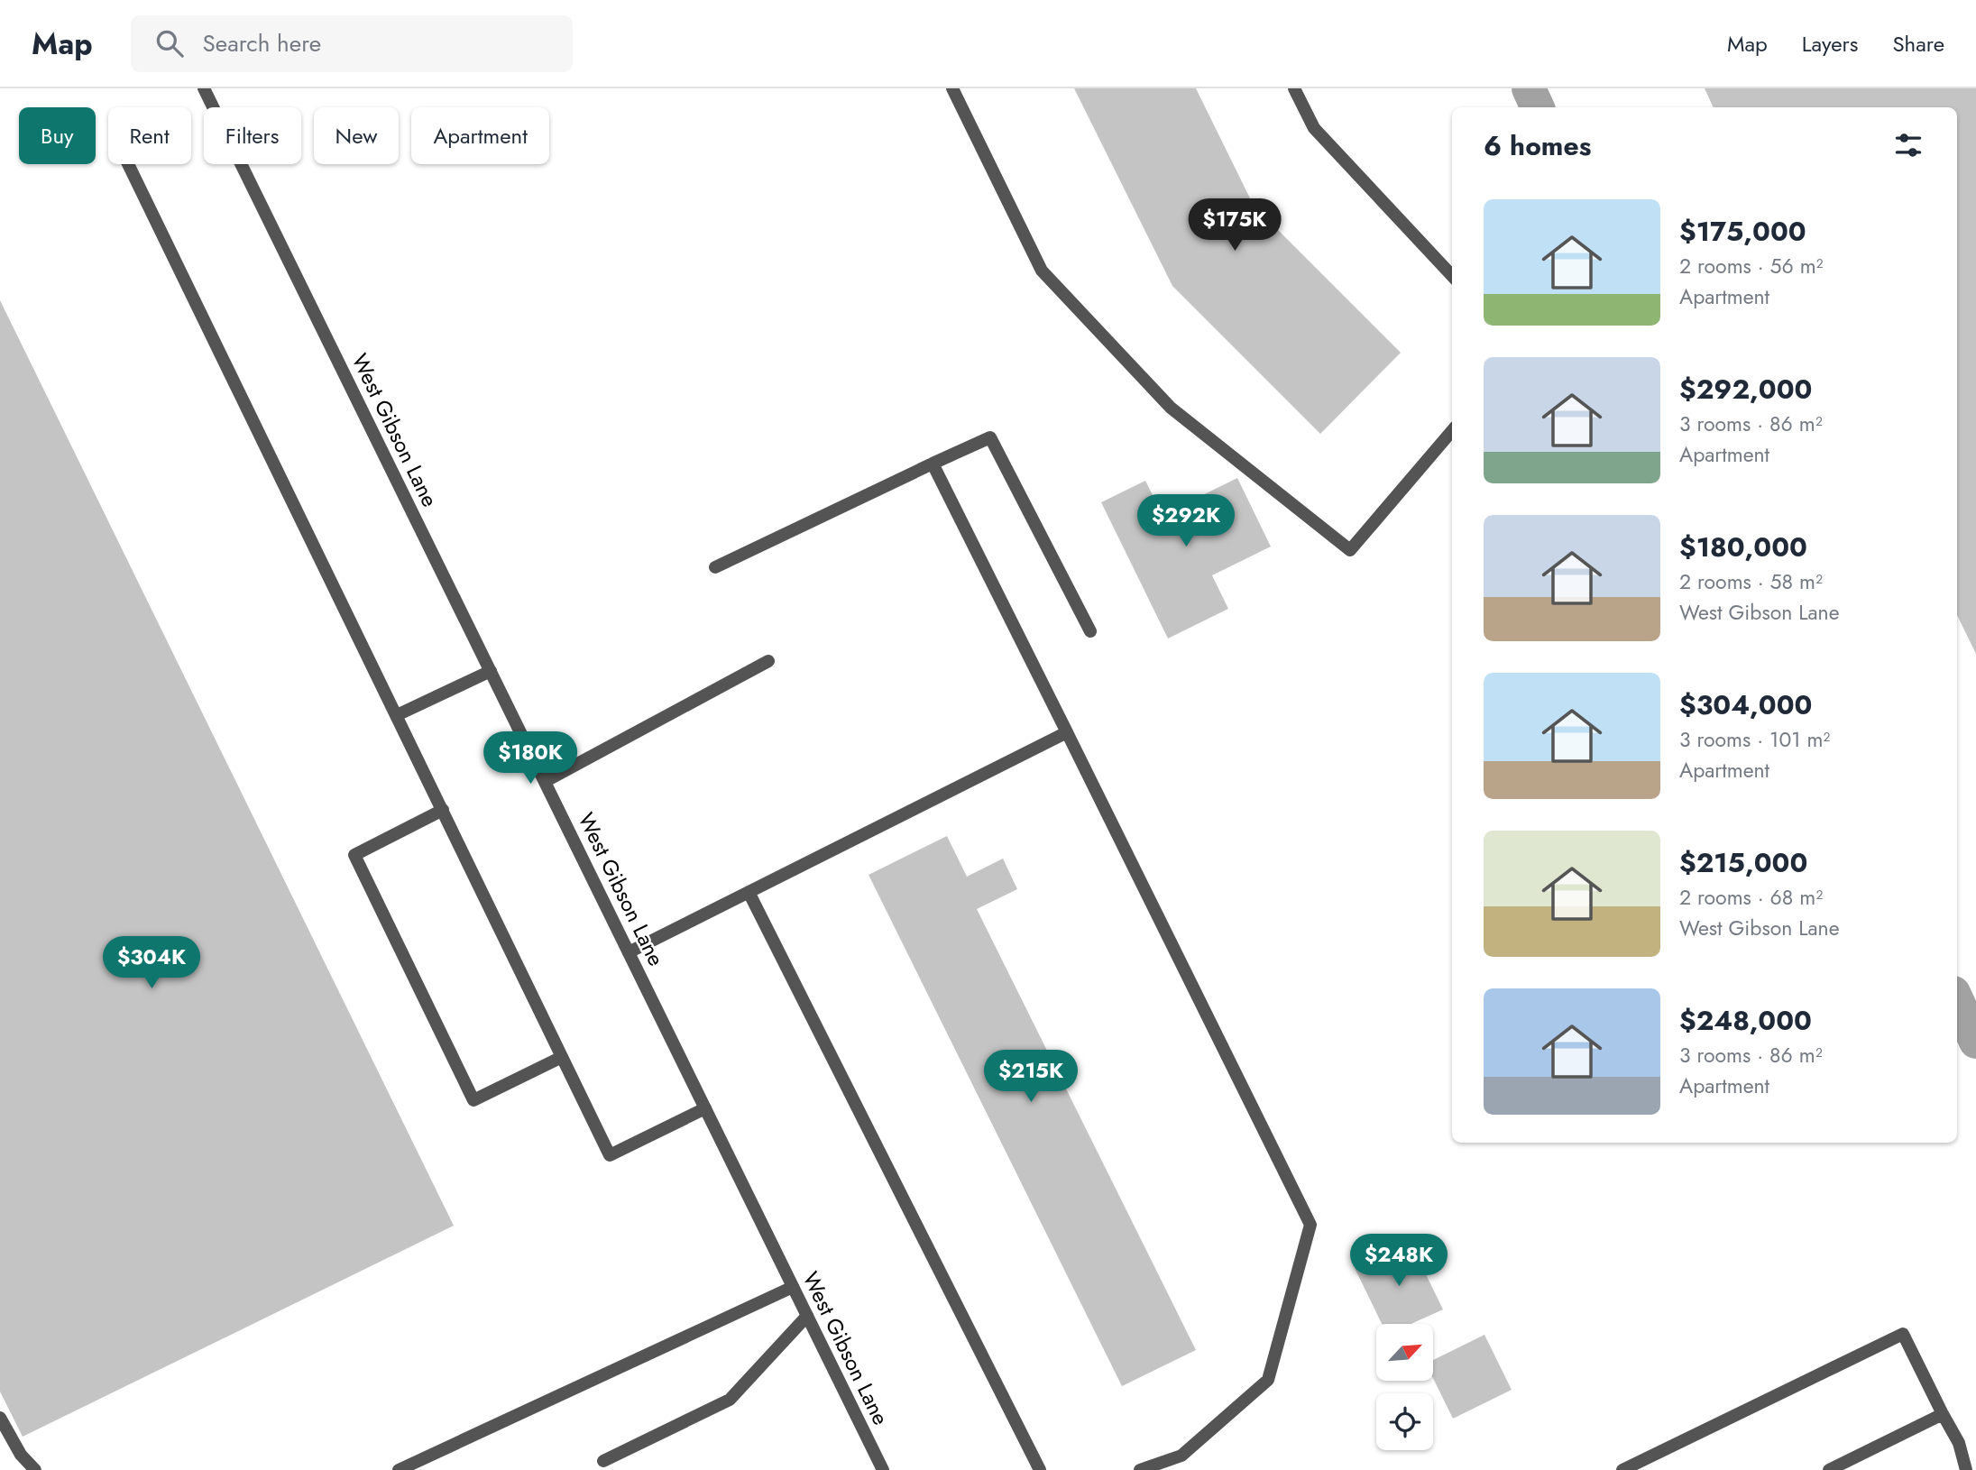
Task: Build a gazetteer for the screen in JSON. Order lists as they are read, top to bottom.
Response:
{
  "streets": {
    "street": ["West Gibson Lane"]
  },
  "north": "top right",
  "page": {
    "header": "Map",
    "search": "Search here",
    "nav": ["Map", "Layers", "Share"],
    "chip": [
      "Buy",
      "Rent",
      "Filters",
      "New",
      "Apartment"
    ],
    "heading": "6 homes",
    "list": [
      {
        "name": "$175,000",
        "note": "2 rooms · 56 m² · Apartment"
      },
      {
        "name": "$292,000",
        "note": "3 rooms · 86 m² · Apartment"
      },
      {
        "name": "$180,000",
        "note": "2 rooms · 58 m² · West Gibson Lane"
      },
      {
        "name": "$304,000",
        "note": "3 rooms · 101 m² · Apartment"
      },
      {
        "name": "$215,000",
        "note": "2 rooms · 68 m² · West Gibson Lane"
      },
      {
        "name": "$248,000",
        "note": "3 rooms · 86 m² · Apartment"
      }
    ],
    "price": [
      "$175K",
      "$292K",
      "$180K",
      "$304K",
      "$215K",
      "$248K"
    ]
  }
}
